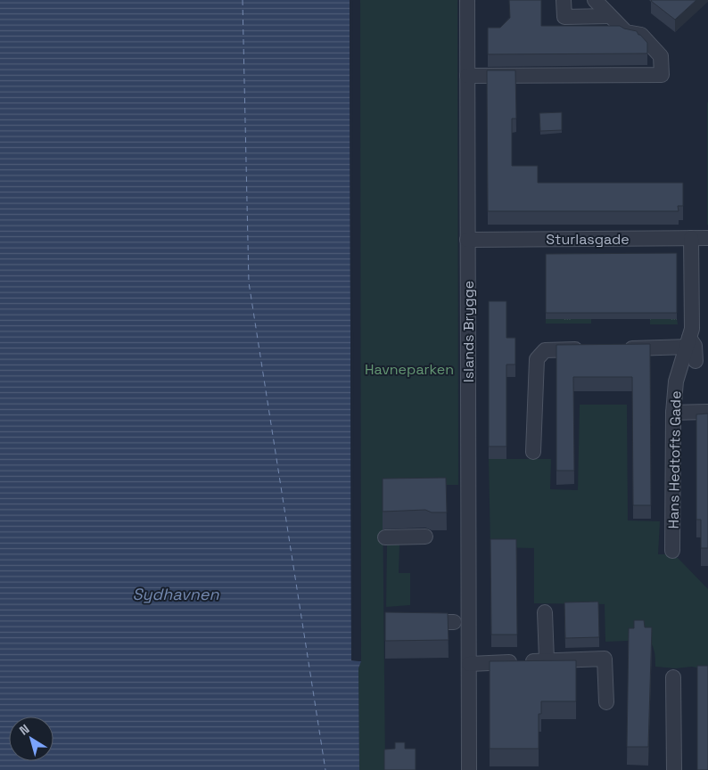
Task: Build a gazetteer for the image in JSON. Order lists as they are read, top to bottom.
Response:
{
  "streets": {
    "street": ["Sturlasgade", "Islands Brygge", "Hans Hedtofts Gade"]
  },
  "crossings": [
    ["Sturlasgade", "Islands Brygge"],
    ["Sturlasgade", "Hans Hedtofts Gade"]
  ],
  "water": ["Sydhavnen"],
  "parks": ["Havneparken"],
  "north": "top left"
}
